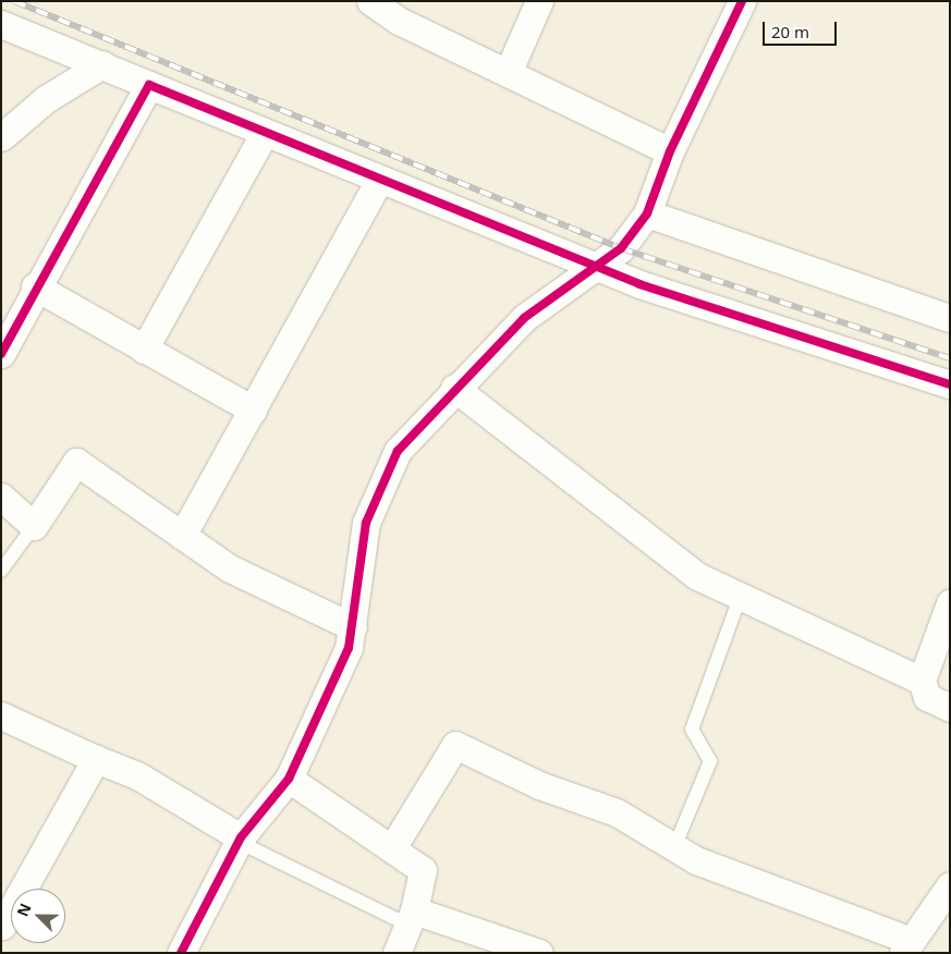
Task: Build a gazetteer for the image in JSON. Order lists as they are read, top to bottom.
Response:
{
  "scale_bar": "20 m",
  "north": "top left"
}
